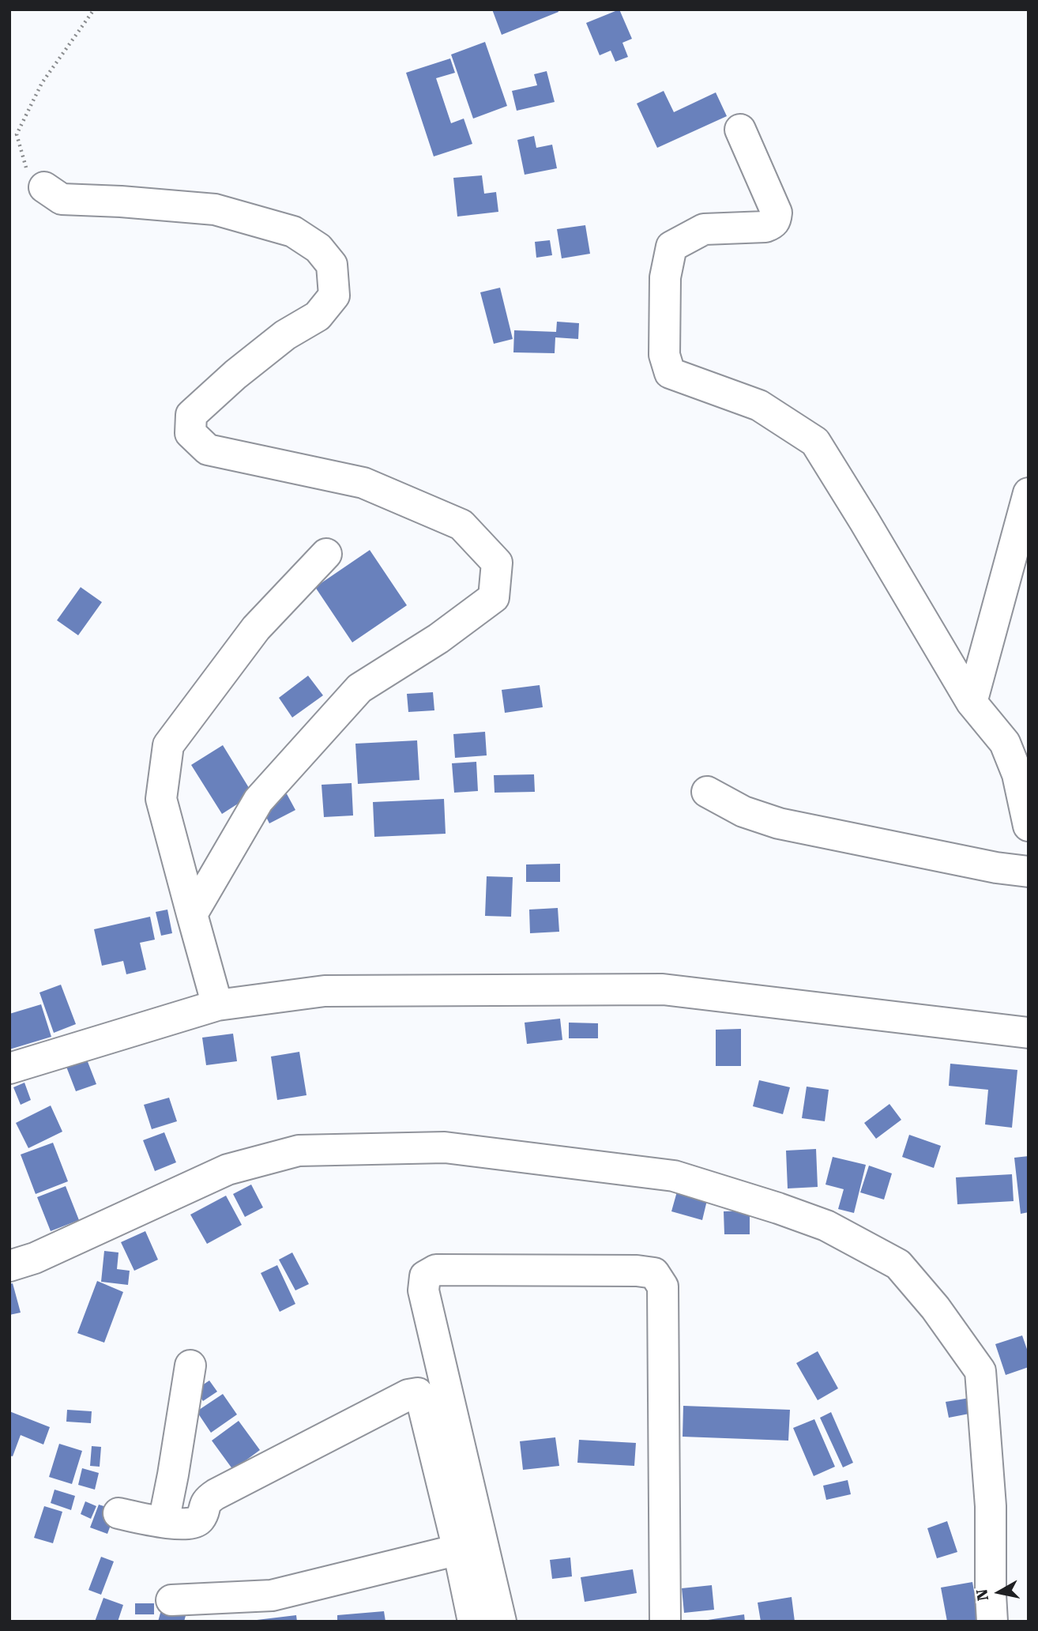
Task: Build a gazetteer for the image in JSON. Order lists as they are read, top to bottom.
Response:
{
  "north": "left"
}
